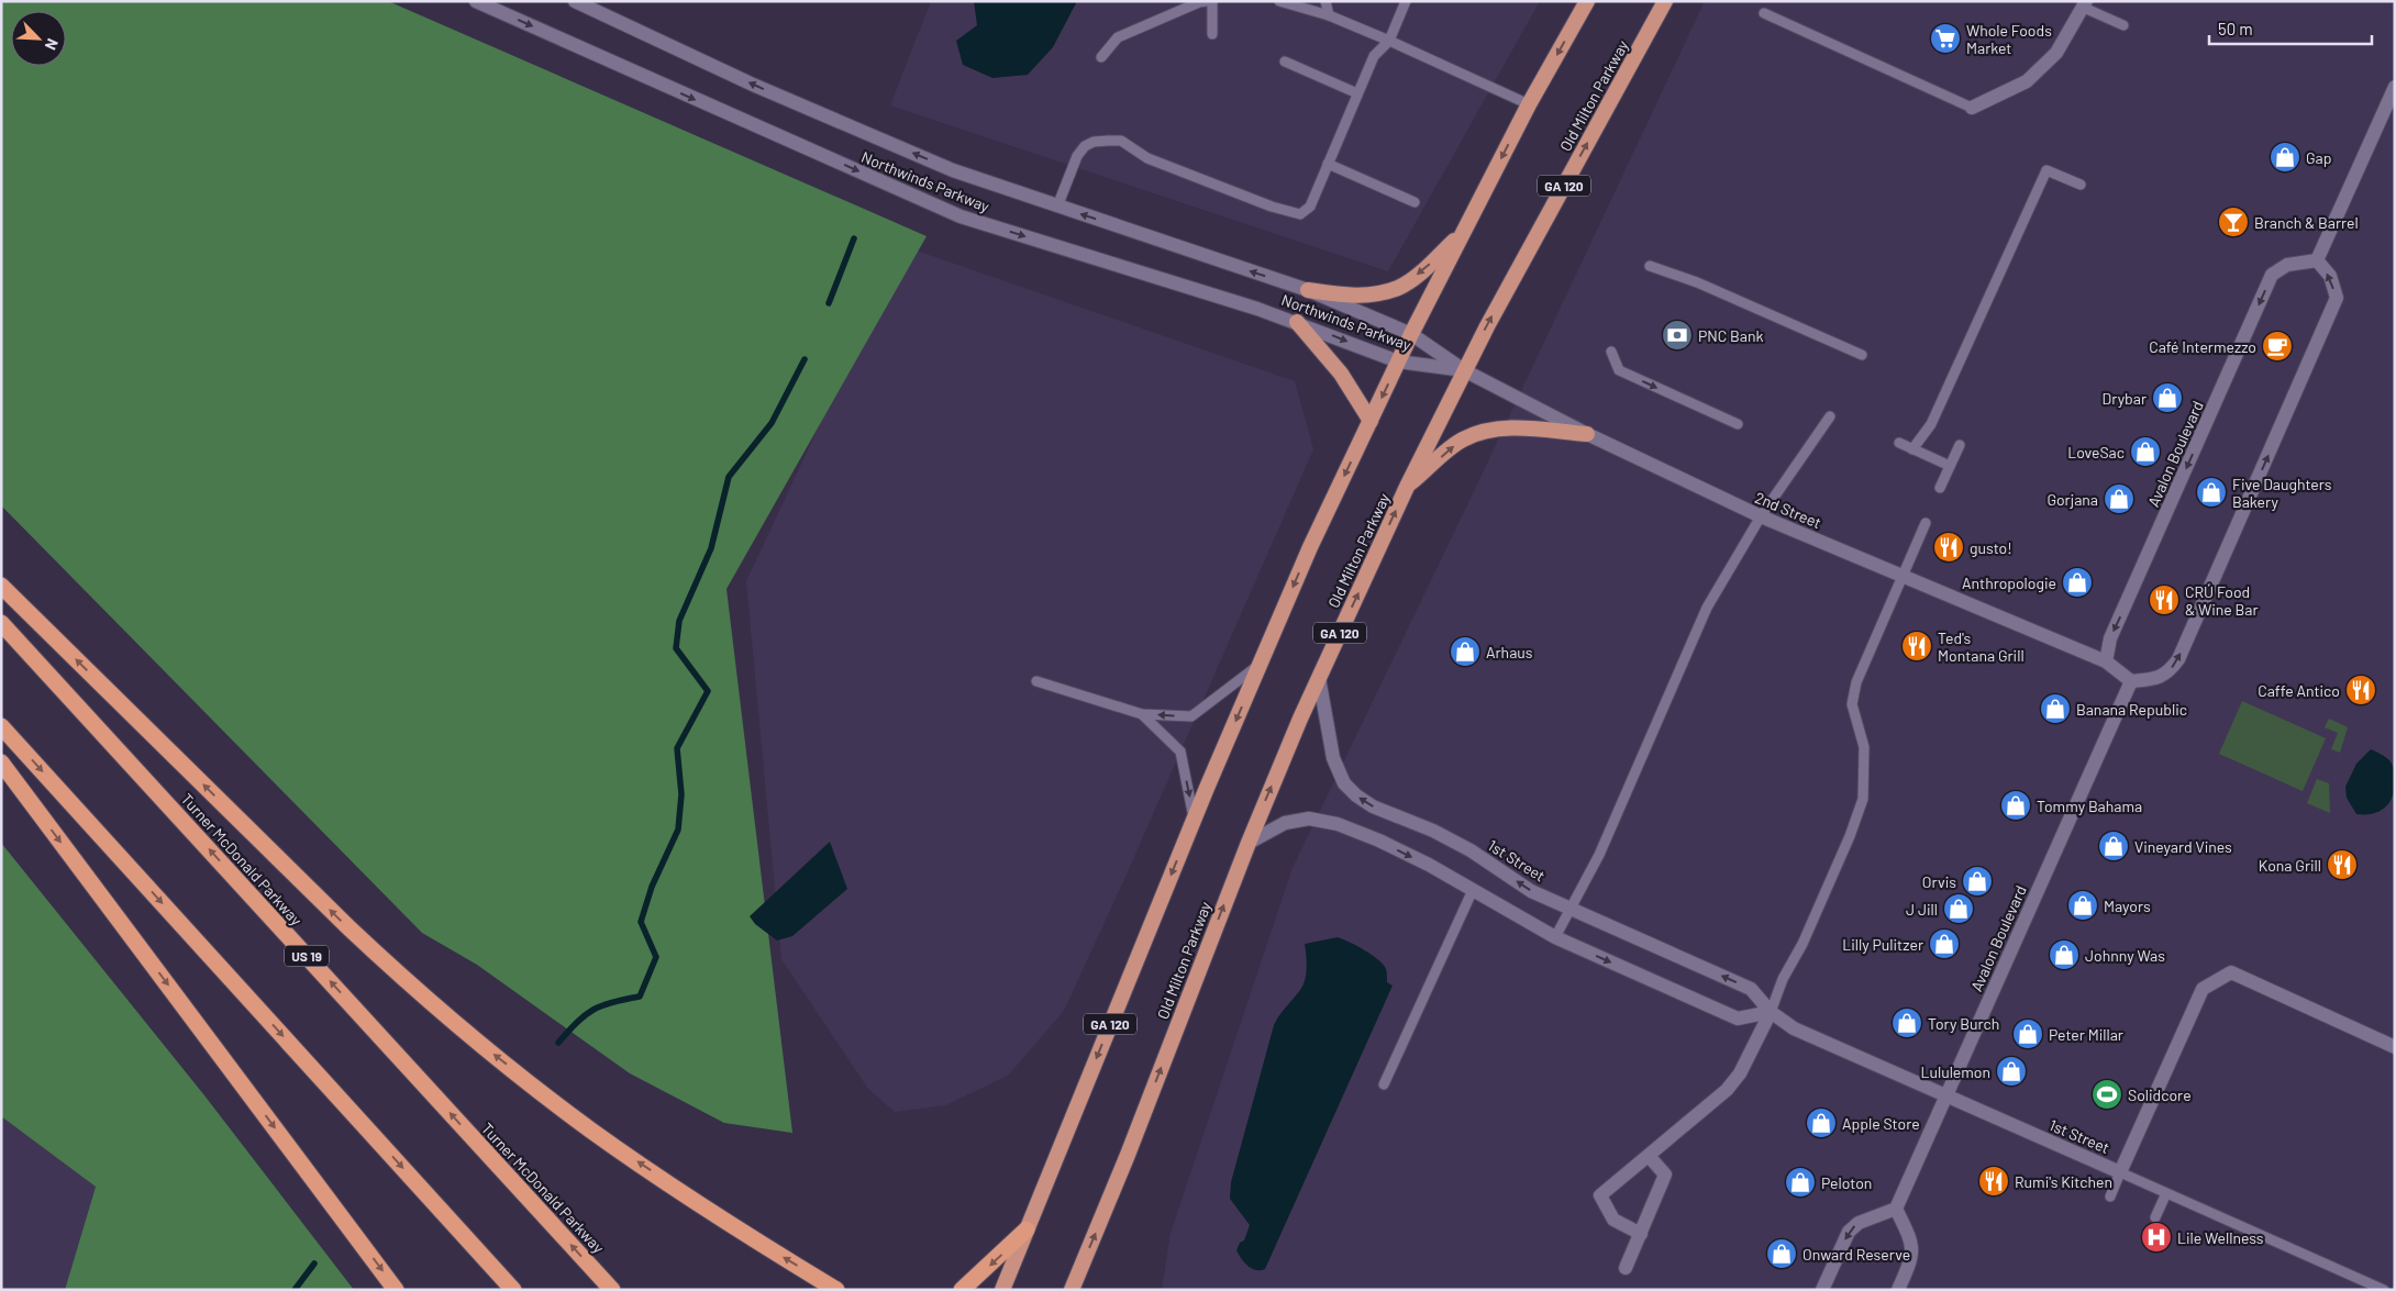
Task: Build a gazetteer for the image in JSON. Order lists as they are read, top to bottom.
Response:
{
  "streets": {
    "highway": [
      "Old Milton Parkway",
      "GA 120",
      "Turner McDonald Parkway",
      "US 19"
    ],
    "street": [
      "Northwinds Parkway",
      "Avalon Boulevard",
      "2nd Street",
      "1st Street"
    ]
  },
  "crossings": [
    ["Old Milton Parkway", "Northwinds Parkway"],
    ["Old Milton Parkway", "2nd Street"],
    ["Old Milton Parkway", "1st Street"],
    ["Northwinds Parkway", "GA 120"],
    ["Northwinds Parkway", "2nd Street"],
    ["Avalon Boulevard", "2nd Street"],
    ["Avalon Boulevard", "1st Street"]
  ],
  "places": {
    "supermarket": ["Whole Foods Market"],
    "shop": [
      "Gap",
      "Drybar",
      "LoveSac",
      "Five Daughters Bakery",
      "Gorjana",
      "Anthropologie",
      "Arhaus",
      "Banana Republic",
      "Tommy Bahama",
      "Vineyard Vines",
      "Orvis",
      "Mayors",
      "J Jill",
      "Lilly Pulitzer",
      "Johnny Was",
      "Tory Burch",
      "Peter Millar",
      "Lululemon",
      "Apple Store",
      "Peloton",
      "Onward Reserve"
    ],
    "bar": ["Branch & Barrel"],
    "bank": ["PNC Bank"],
    "cafe": ["Café Intermezzo"],
    "restaurant": [
      "gusto!",
      "CRÚ Food & Wine Bar",
      "Ted's Montana Grill",
      "Caffe Antico",
      "Kona Grill",
      "Rumi's Kitchen"
    ],
    "sports": ["Solidcore"],
    "hospital": ["Lile Wellness"]
  },
  "scale_bar": "50 m",
  "north": "bottom right"
}
